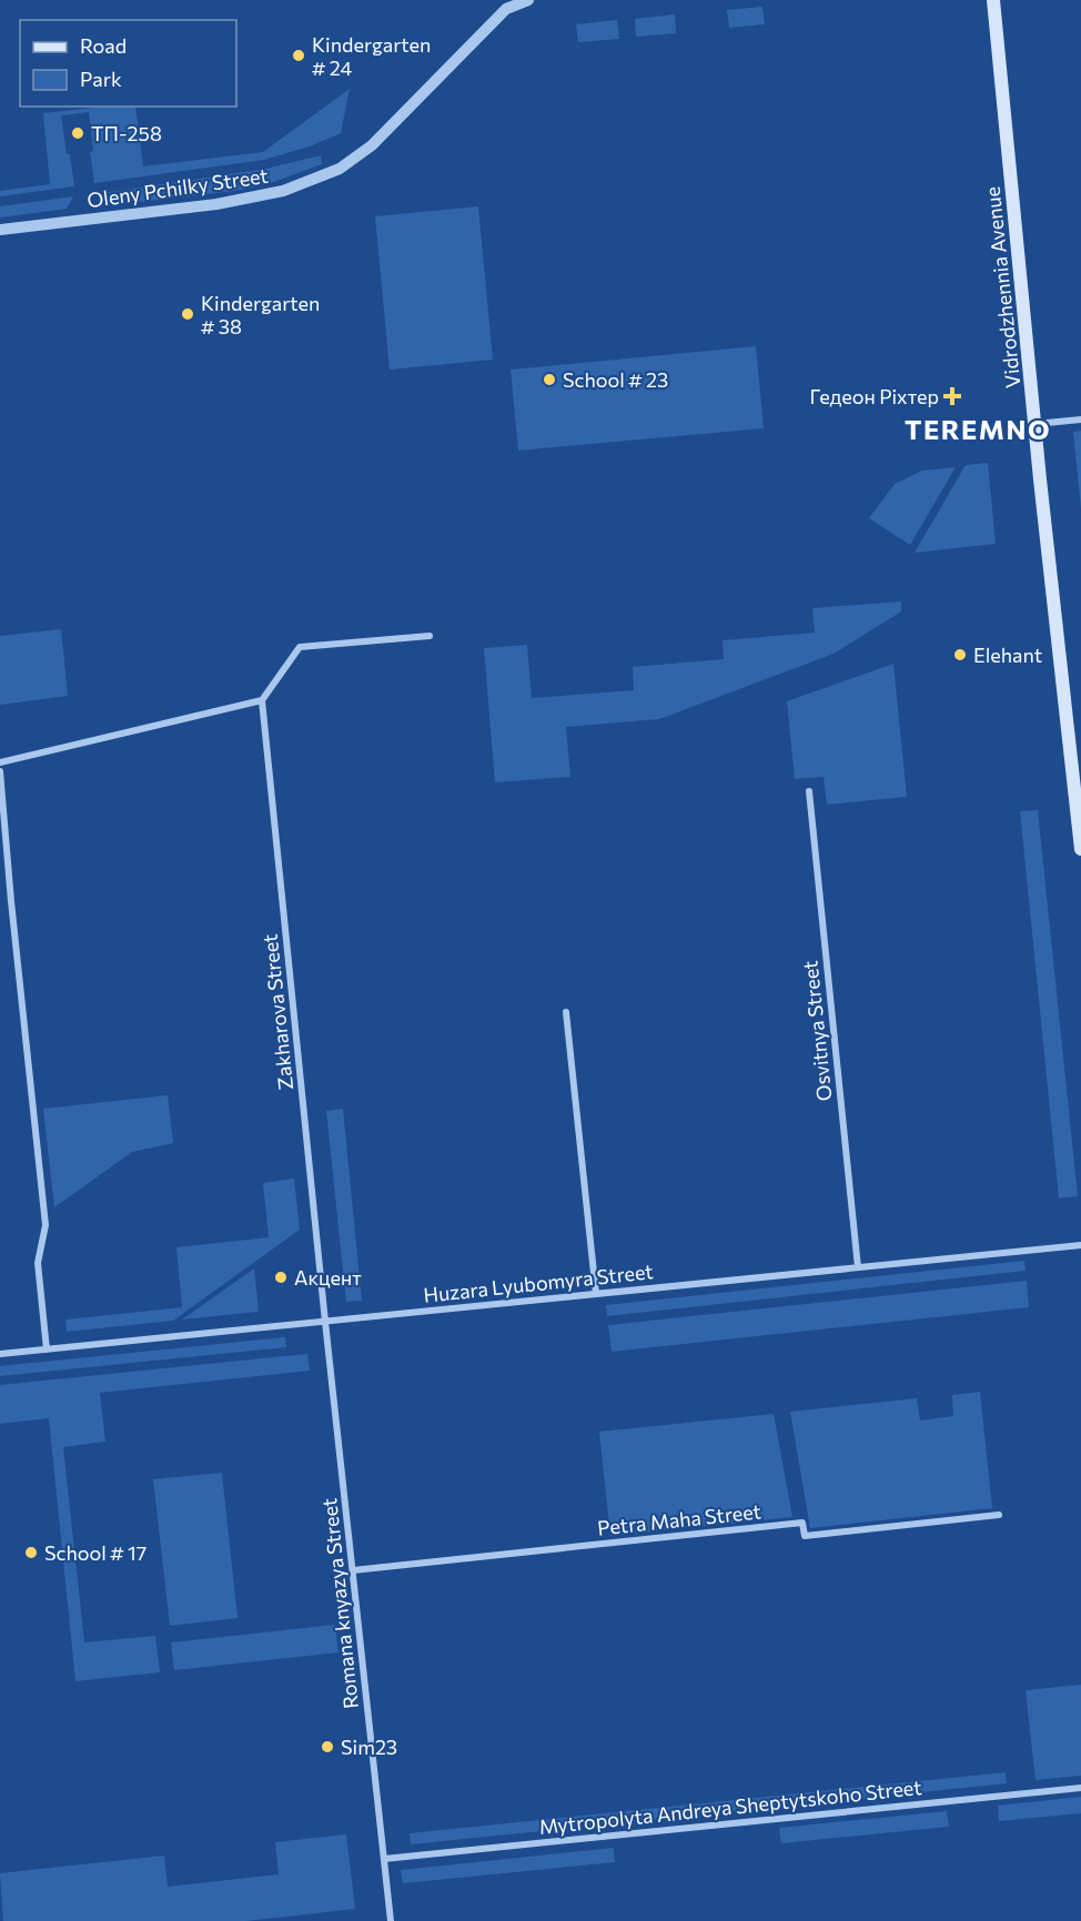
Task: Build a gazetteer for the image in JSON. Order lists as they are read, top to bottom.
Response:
{
  "streets": {
    "main road": ["Vidrodzhennia Avenue"],
    "street": [
      "Oleny Pchilky Street",
      "Zakharova Street",
      "Osvitnya Street",
      "Huzara Lyubomyra Street",
      "Petra Maha Street",
      "Romana knyazya Street",
      "Mytropolyta Andreya Sheptytskoho Street"
    ]
  },
  "crossings": [
    ["Zakharova Street", "Huzara Lyubomyra Street"],
    ["Zakharova Street", "Romana knyazya Street"],
    ["Osvitnya Street", "Huzara Lyubomyra Street"],
    ["Huzara Lyubomyra Street", "Romana knyazya Street"],
    ["Petra Maha Street", "Romana knyazya Street"],
    ["Romana knyazya Street", "Mytropolyta Andreya Sheptytskoho Street"]
  ],
  "districts": ["TEREMNO"],
  "places": {
    "other": [
      "Kindergarten # 24",
      "ТП-258",
      "Kindergarten # 38",
      "School # 23",
      "Elehant",
      "Акцент",
      "School # 17",
      "Sim23"
    ],
    "health": ["Гедеон Ріхтер"]
  },
  "legend": ["Road", "Park"]
}
